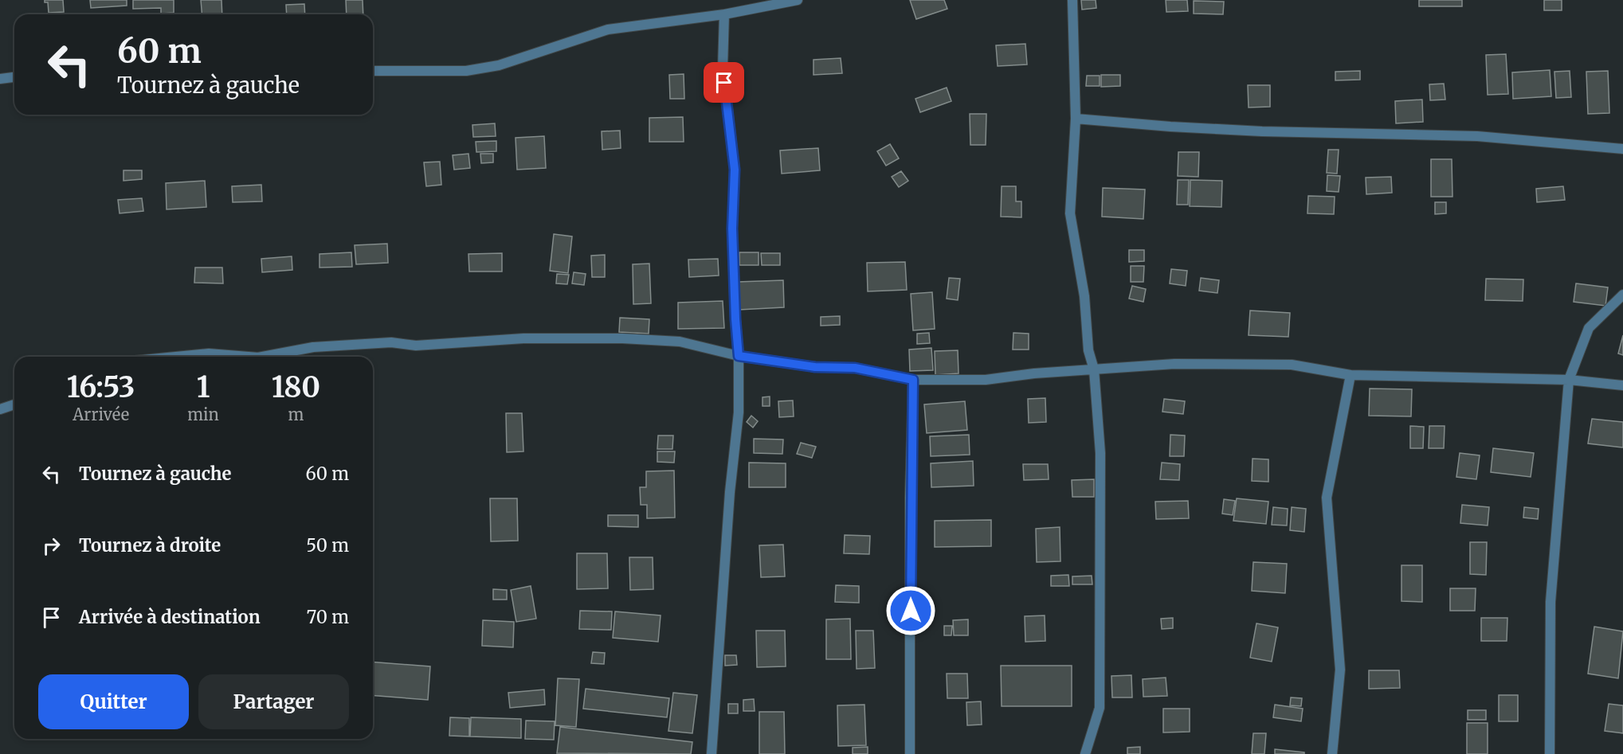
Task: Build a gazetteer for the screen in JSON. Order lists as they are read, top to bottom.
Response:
{
  "page": {
    "turn": ["60 m", "Tournez à gauche"],
    "eta": [
      "16:53",
      "Arrivée",
      "1",
      "min",
      "180",
      "m"
    ],
    "list": [
      {
        "name": "Tournez à gauche",
        "value": "60 m"
      },
      {
        "name": "Tournez à droite",
        "value": "50 m"
      },
      {
        "name": "Arrivée à destination",
        "value": "70 m"
      }
    ],
    "buttons": ["Quitter", "Partager"]
  }
}
